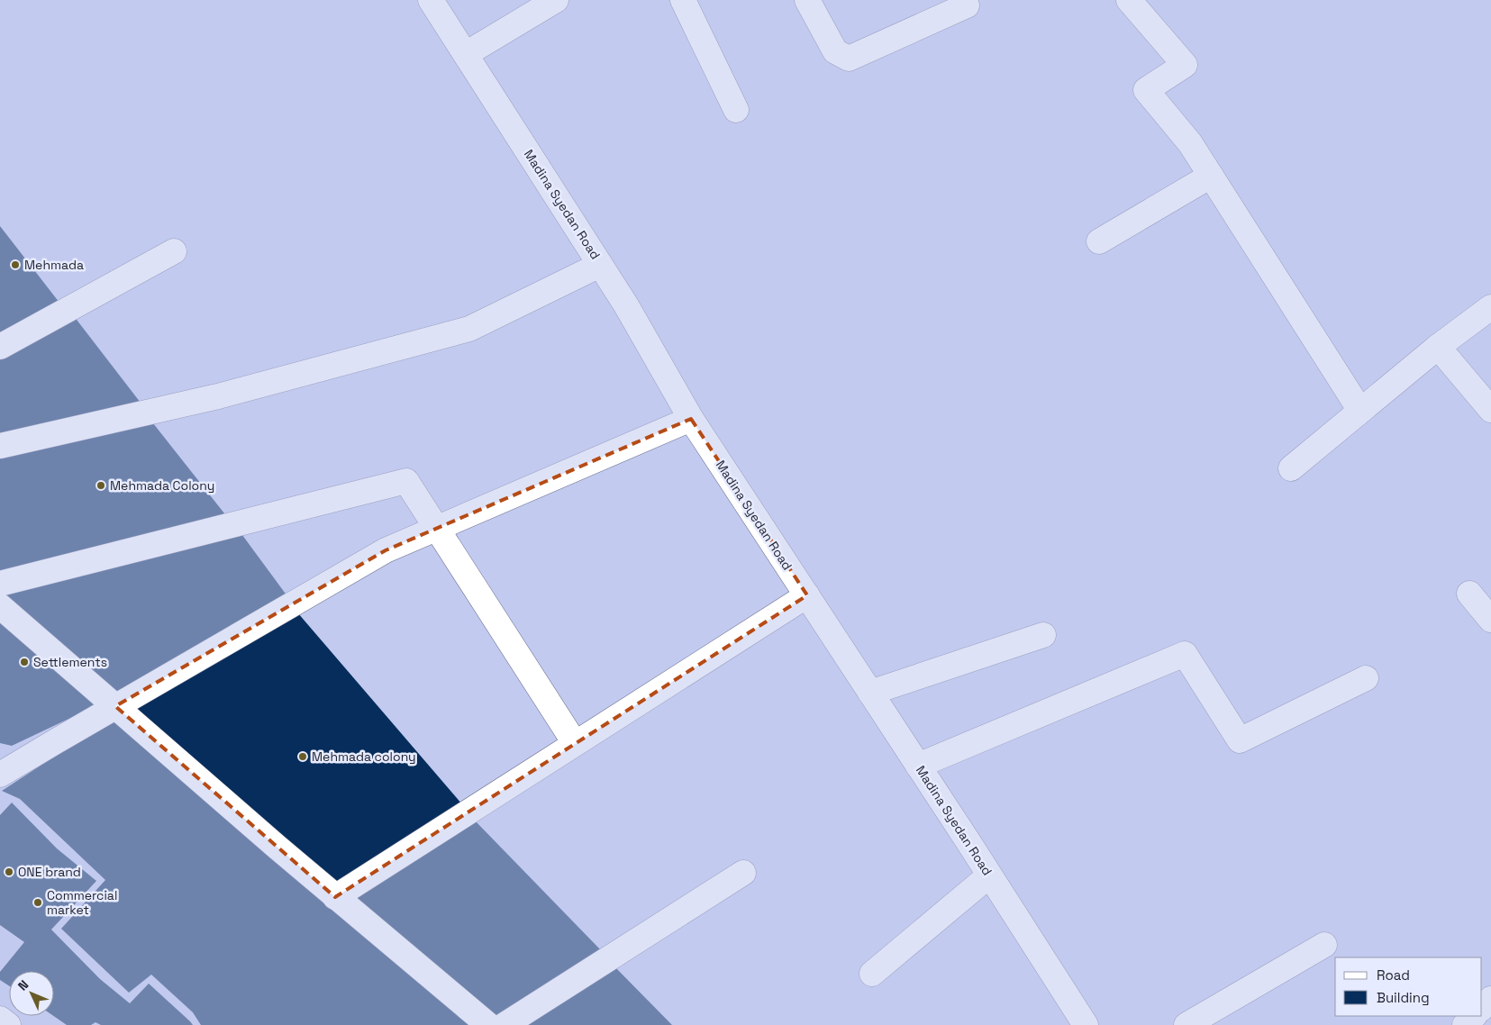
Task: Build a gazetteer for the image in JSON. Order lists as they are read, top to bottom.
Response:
{
  "streets": {
    "street": ["Madina Syedan Road"]
  },
  "places": [
    "Mehmada",
    "Mehmada Colony",
    "Settlements",
    "Mehmada colony",
    "ONE brand",
    "Commercial market"
  ],
  "legend": ["Road", "Building"],
  "north": "top left"
}
